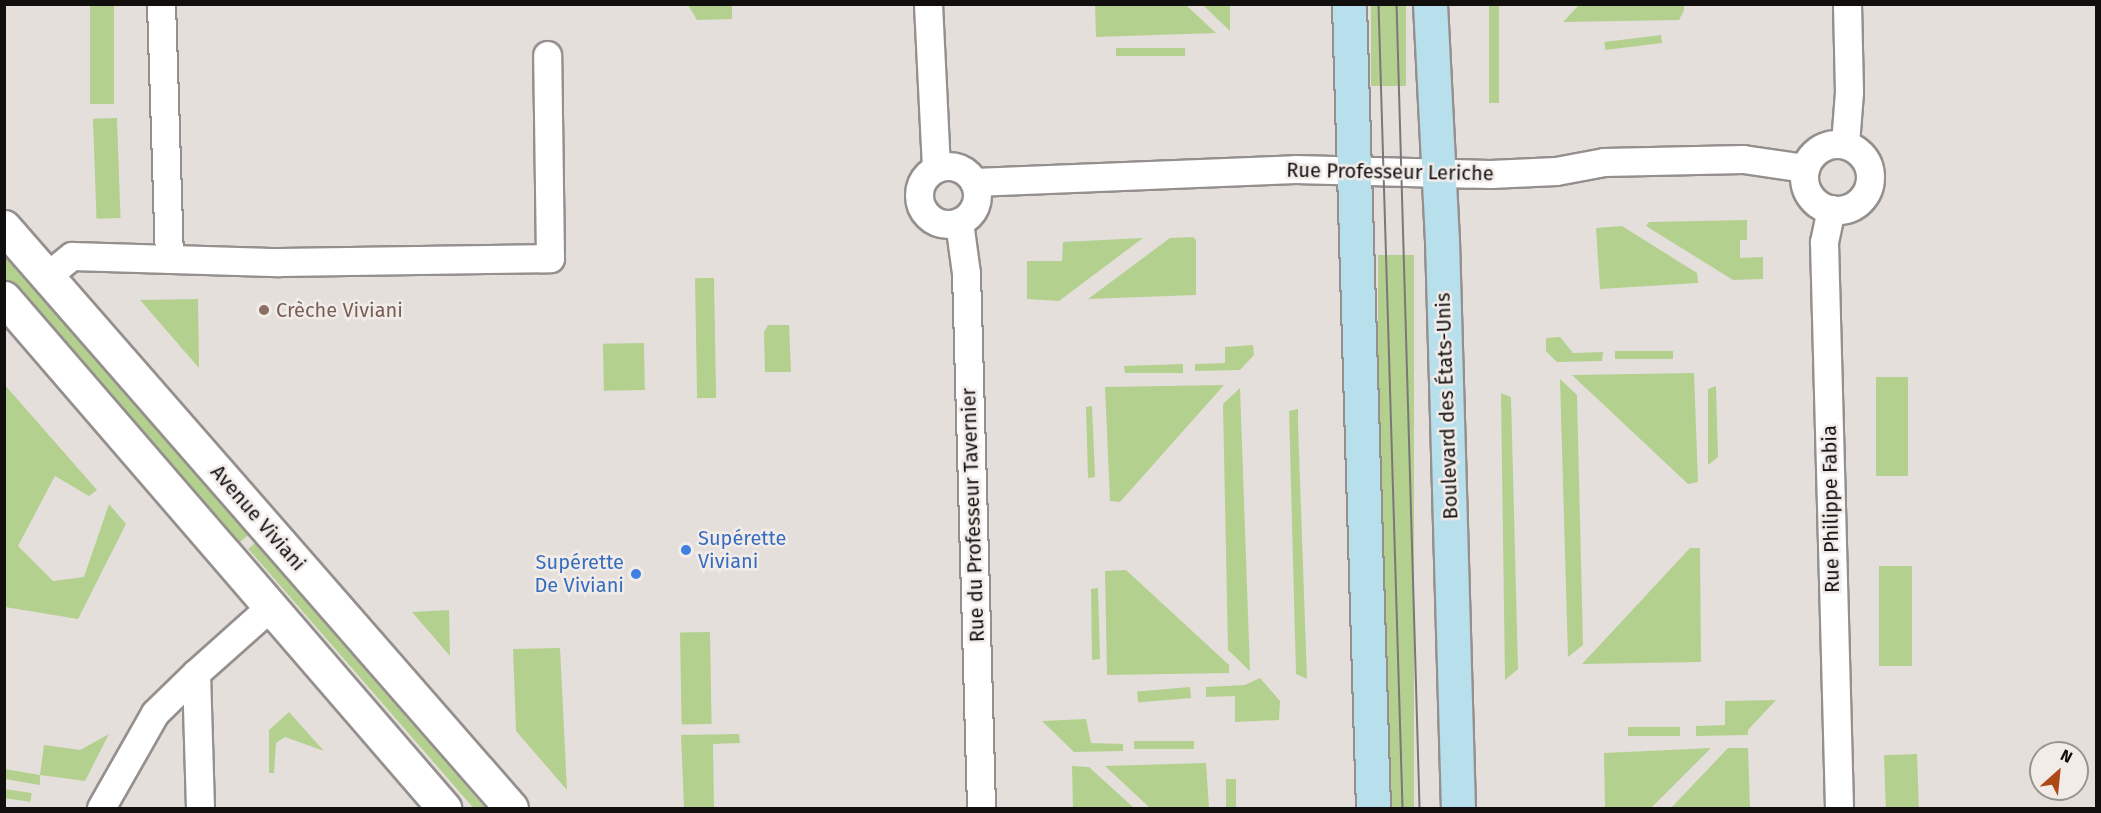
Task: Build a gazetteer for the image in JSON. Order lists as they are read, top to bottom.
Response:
{
  "streets": {
    "main road": ["Boulevard des États-Unis"],
    "street": [
      "Rue Professeur Leriche",
      "Rue Philippe Fabia",
      "Rue du Professeur Tavernier",
      "Avenue Viviani"
    ]
  },
  "crossings": [
    ["Rue Professeur Leriche", "Boulevard des États-Unis"],
    ["Rue Professeur Leriche", "Rue Philippe Fabia"],
    ["Rue Professeur Leriche", "Rue du Professeur Tavernier"]
  ],
  "places": ["Crèche Viviani", "Supérette Viviani", "Supérette De Viviani"],
  "north": "top right"
}
